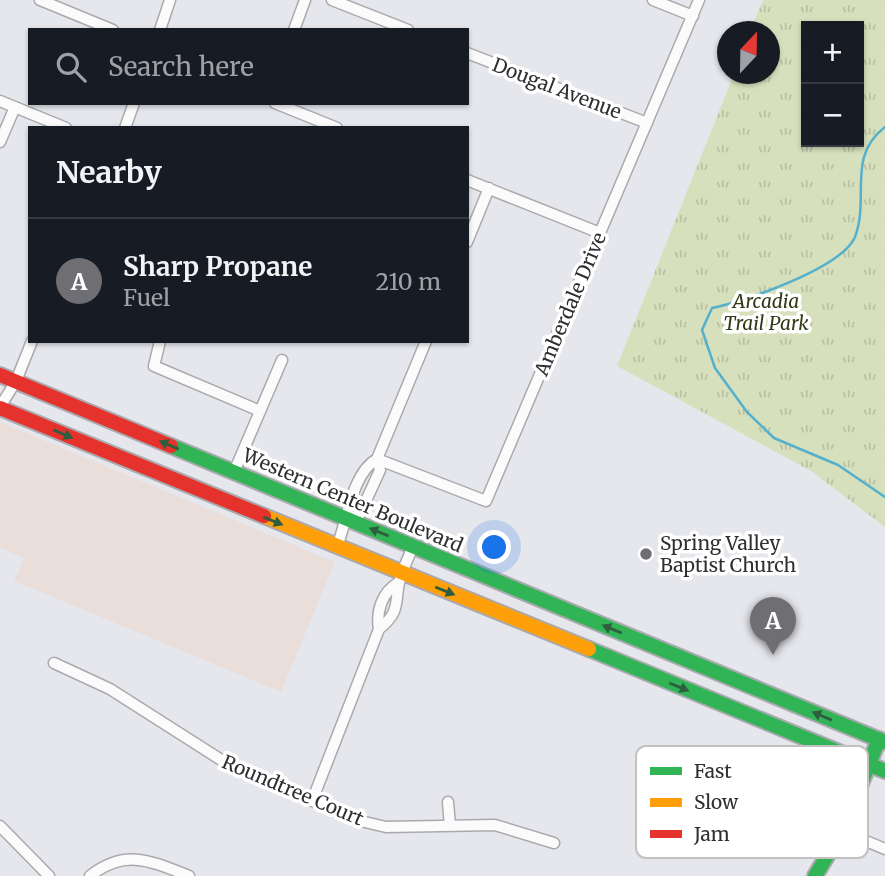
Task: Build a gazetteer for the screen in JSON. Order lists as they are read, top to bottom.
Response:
{
  "streets": {
    "main road": ["Western Center Boulevard"],
    "street": ["Dougal Avenue", "Amberdale Drive", "Roundtree Court"]
  },
  "crossings": [
    ["Dougal Avenue", "Amberdale Drive"]
  ],
  "parks": ["Arcadia Trail Park"],
  "places": ["Spring Valley Baptist Church"],
  "legend": ["Fast", "Slow", "Jam"],
  "north": "top",
  "page": {
    "map_buttons": ["+", "−"],
    "search": "Search here",
    "heading": "Nearby",
    "list": [
      {
        "mark": "A",
        "name": "Sharp Propane",
        "note": "Fuel",
        "value": "210 m"
      }
    ],
    "pins": "A"
  }
}
